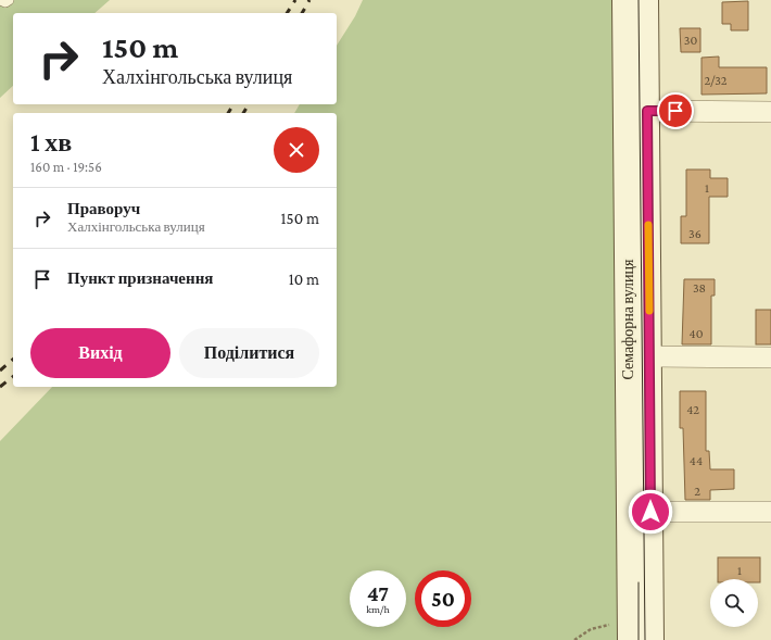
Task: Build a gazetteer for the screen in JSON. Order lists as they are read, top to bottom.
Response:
{
  "streets": {
    "main road": ["Семафорна вулиця"]
  },
  "house_numbers": [
    "30",
    "2/32",
    "1",
    "36",
    "38",
    "40",
    "42",
    "44",
    "2",
    "1"
  ],
  "page": {
    "turn": ["150 m", "Халхінгольська вулиця"],
    "heading": ["1 хв", "160 m · 19:56"],
    "list": [
      {
        "name": "Праворуч",
        "note": "Халхінгольська вулиця",
        "value": "150 m"
      },
      {
        "name": "Пункт призначення",
        "value": "10 m"
      }
    ],
    "buttons": ["Вихід", "Поділитися"],
    "speed": "47 km/h",
    "limit": "50"
  }
}
